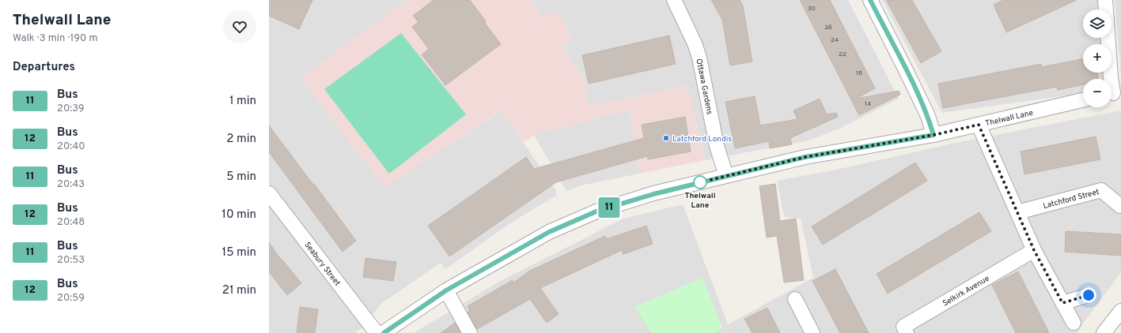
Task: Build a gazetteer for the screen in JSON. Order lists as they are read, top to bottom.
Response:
{
  "streets": {
    "street": [
      "Ottawa Gardens",
      "Thelwall Lane",
      "Latchford Street",
      "Seabury Street",
      "Selkirk Avenue"
    ]
  },
  "crossings": [
    ["Ottawa Gardens", "Thelwall Lane"]
  ],
  "places": ["Latchford Londis", "Thelwall Lane"],
  "lines": ["bus line 11"],
  "house_numbers": [
    "30",
    "26",
    "24",
    "22",
    "18",
    "14"
  ],
  "page": {
    "heading": [
      ["Thelwall Lane", "Walk · 3 min · 190 m"],
      "Departures"
    ],
    "on_map": "11",
    "map_buttons": ["+", "−"],
    "list": [
      {
        "mark": "11",
        "name": "Bus",
        "note": "20:39",
        "value": "1 min"
      },
      {
        "mark": "12",
        "name": "Bus",
        "note": "20:40",
        "value": "2 min"
      },
      {
        "mark": "11",
        "name": "Bus",
        "note": "20:43",
        "value": "5 min"
      },
      {
        "mark": "12",
        "name": "Bus",
        "note": "20:48",
        "value": "10 min"
      },
      {
        "mark": "11",
        "name": "Bus",
        "note": "20:53",
        "value": "15 min"
      },
      {
        "mark": "12",
        "name": "Bus",
        "note": "20:59",
        "value": "21 min"
      }
    ]
  }
}
